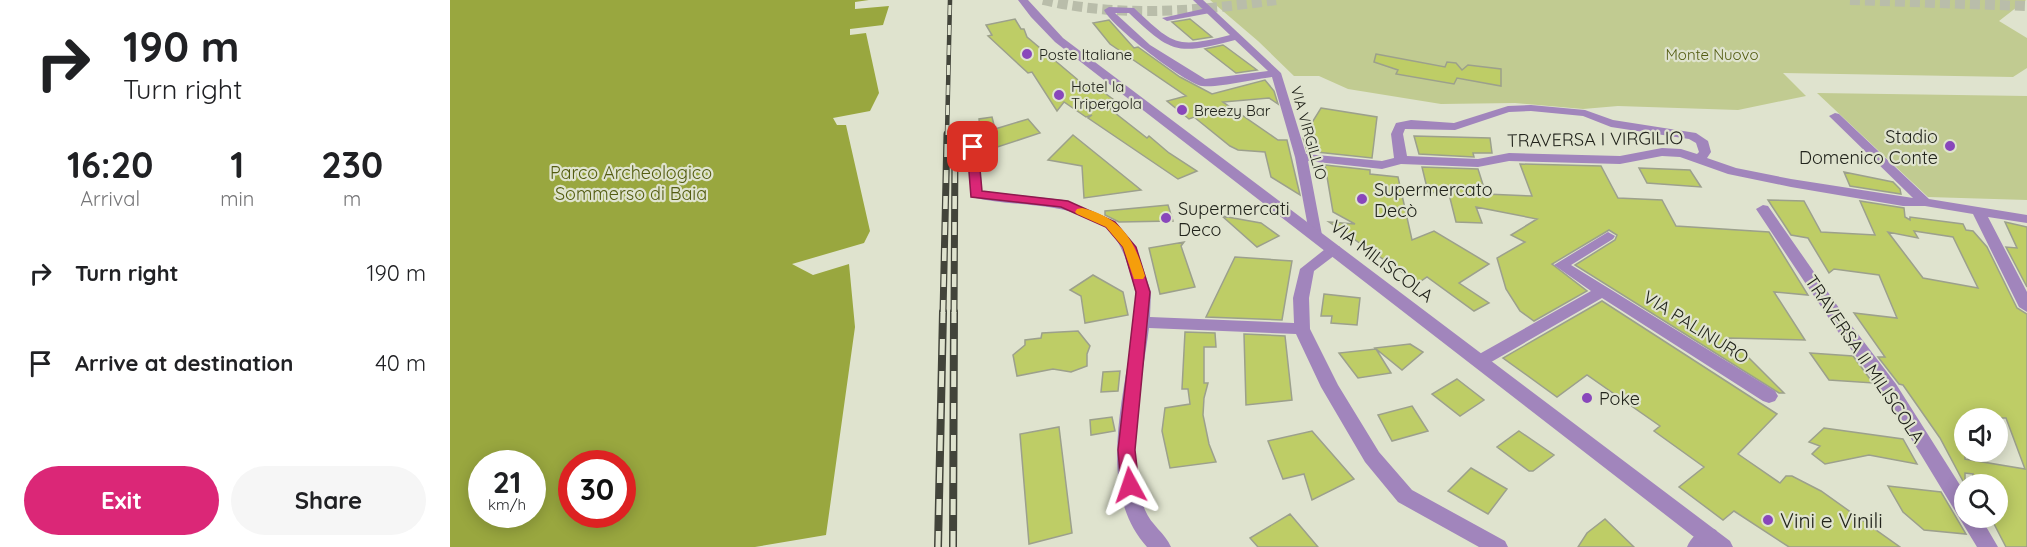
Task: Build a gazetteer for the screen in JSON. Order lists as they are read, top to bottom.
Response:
{
  "streets": {
    "street": [
      "VIA VIRGILLIO",
      "TRAVERSA I VIRGILIO",
      "VIA MILISCOLA",
      "VIA PALINURO",
      "TRAVERSA II MILISCOLA"
    ]
  },
  "crossings": [
    ["VIA VIRGILLIO", "TRAVERSA I VIRGILIO"],
    ["VIA VIRGILLIO", "VIA MILISCOLA"]
  ],
  "parks": ["Monte Nuovo", "Parco Archeologico Sommerso di Baia"],
  "places": [
    "Poste Italiane",
    "Hotel la Tripergola",
    "Breezy Bar",
    "Stadio Domenico Conte",
    "Supermercato Decò",
    "Supermercati Deco",
    "Poke",
    "Vini e Vinili"
  ],
  "page": {
    "turn": ["190 m", "Turn right"],
    "eta": [
      "16:20",
      "Arrival",
      "1",
      "min",
      "230",
      "m"
    ],
    "list": [
      {
        "name": "Turn right",
        "value": "190 m"
      },
      {
        "name": "Arrive at destination",
        "value": "40 m"
      }
    ],
    "speed": "21 km/h",
    "limit": "30",
    "buttons": ["Exit", "Share"]
  }
}
